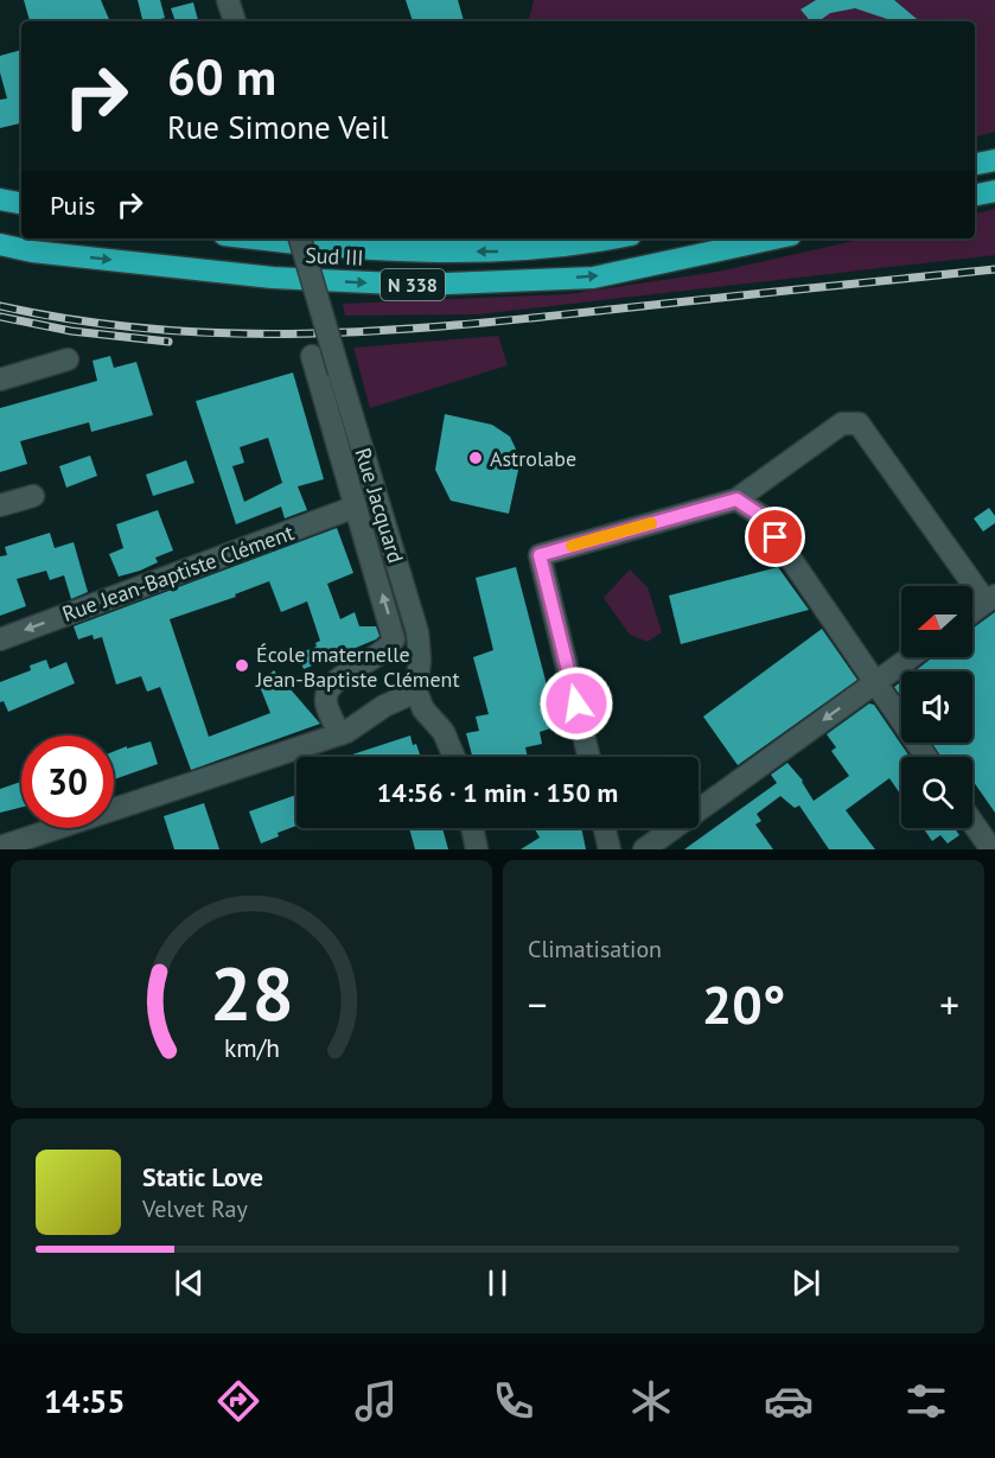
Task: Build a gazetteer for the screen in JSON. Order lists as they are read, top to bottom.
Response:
{
  "streets": {
    "highway": ["Sud III", "N 338"],
    "street": ["Rue Jacquard", "Rue Jean-Baptiste Clément"]
  },
  "one_way": ["Rue Jean-Baptiste Clément"],
  "places": ["Astrolabe", "École maternelle Jean-Baptiste Clément"],
  "north": "left",
  "page": {
    "turn": ["60 m", "Rue Simone Veil"],
    "then": "Puis",
    "limit": "30",
    "trip": "14:56 · 1 min · 150 m",
    "tile": "Climatisation",
    "heat": ["−", "20°", "+"],
    "song": ["Static Love", "Velvet Ray"],
    "tabs": "14:55",
    "gauge": ["28", "km/h"]
  }
}
